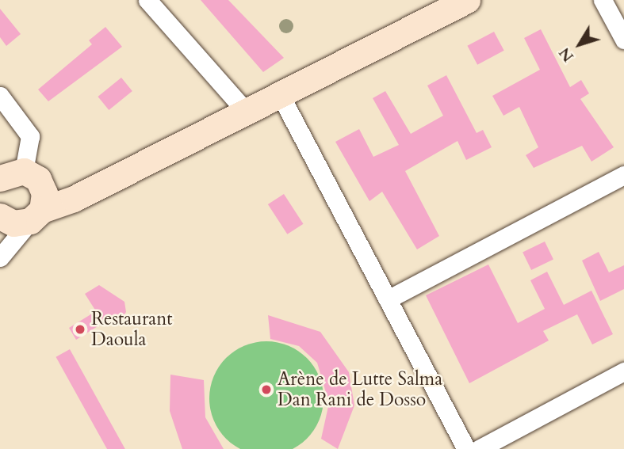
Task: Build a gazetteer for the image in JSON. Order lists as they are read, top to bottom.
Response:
{
  "places": ["Restaurant Daoula", "Arène de Lutte Salma Dan Rani de Dosso"],
  "north": "bottom left"
}
